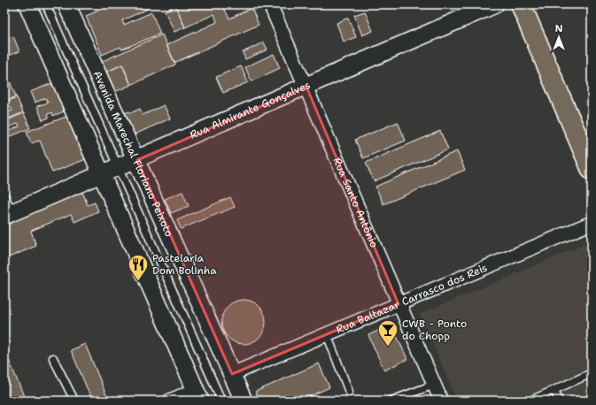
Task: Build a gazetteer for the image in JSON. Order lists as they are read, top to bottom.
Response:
{
  "streets": {
    "street": [
      "Rua Almirante Gonçalves",
      "Avenida Marechal Floriano Peixoto",
      "Rua Santo Antônio",
      "Rua Baltazar Carrasco dos Reis"
    ]
  },
  "crossings": [
    ["Rua Almirante Gonçalves", "Avenida Marechal Floriano Peixoto"],
    ["Rua Almirante Gonçalves", "Rua Santo Antônio"],
    ["Avenida Marechal Floriano Peixoto", "Rua Baltazar Carrasco dos Reis"],
    ["Rua Santo Antônio", "Rua Baltazar Carrasco dos Reis"]
  ],
  "places": {
    "restaurant": ["Pastelaria Dom Bolinha"],
    "bar": ["CWB - Ponto do Chopp"]
  },
  "north": "top"
}
